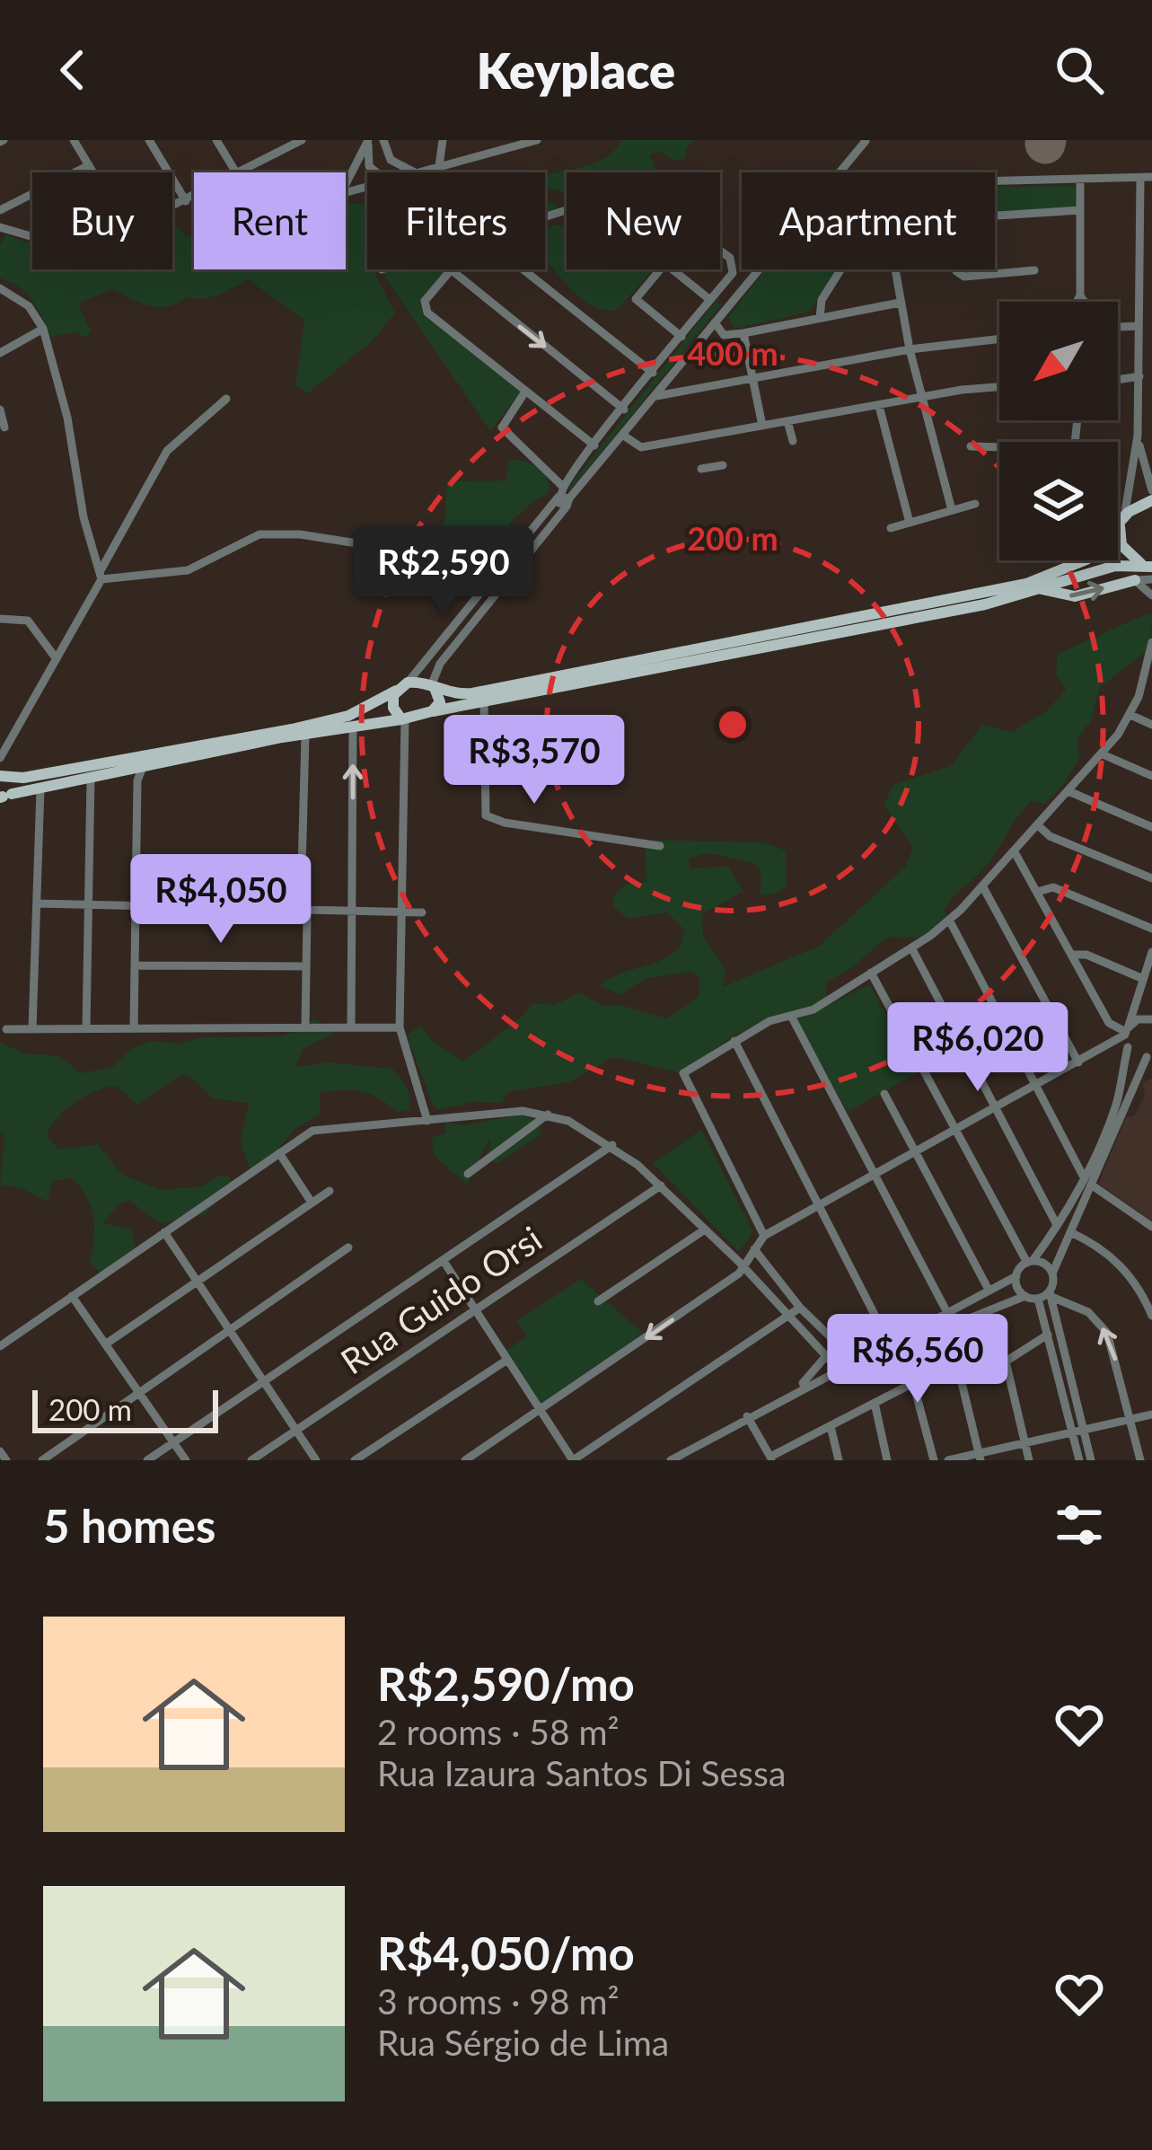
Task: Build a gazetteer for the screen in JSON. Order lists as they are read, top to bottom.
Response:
{
  "streets": {
    "street": ["Rua Guido Orsi"]
  },
  "scale_bar": "200 m",
  "north": "bottom left",
  "page": {
    "header": "Keyplace",
    "chip": [
      "Buy",
      "Rent",
      "Filters",
      "New",
      "Apartment"
    ],
    "price": [
      "R$2,590",
      "R$3,570",
      "R$4,050",
      "R$6,020",
      "R$6,560"
    ],
    "scale": "200 m",
    "heading": "5 homes",
    "list": [
      {
        "name": "R$2,590/mo",
        "note": "2 rooms · 58 m² · Rua Izaura Santos Di Sessa"
      },
      {
        "name": "R$4,050/mo",
        "note": "3 rooms · 98 m² · Rua Sérgio de Lima"
      }
    ]
  },
  "rings": ["400 m", "200 m"]
}
